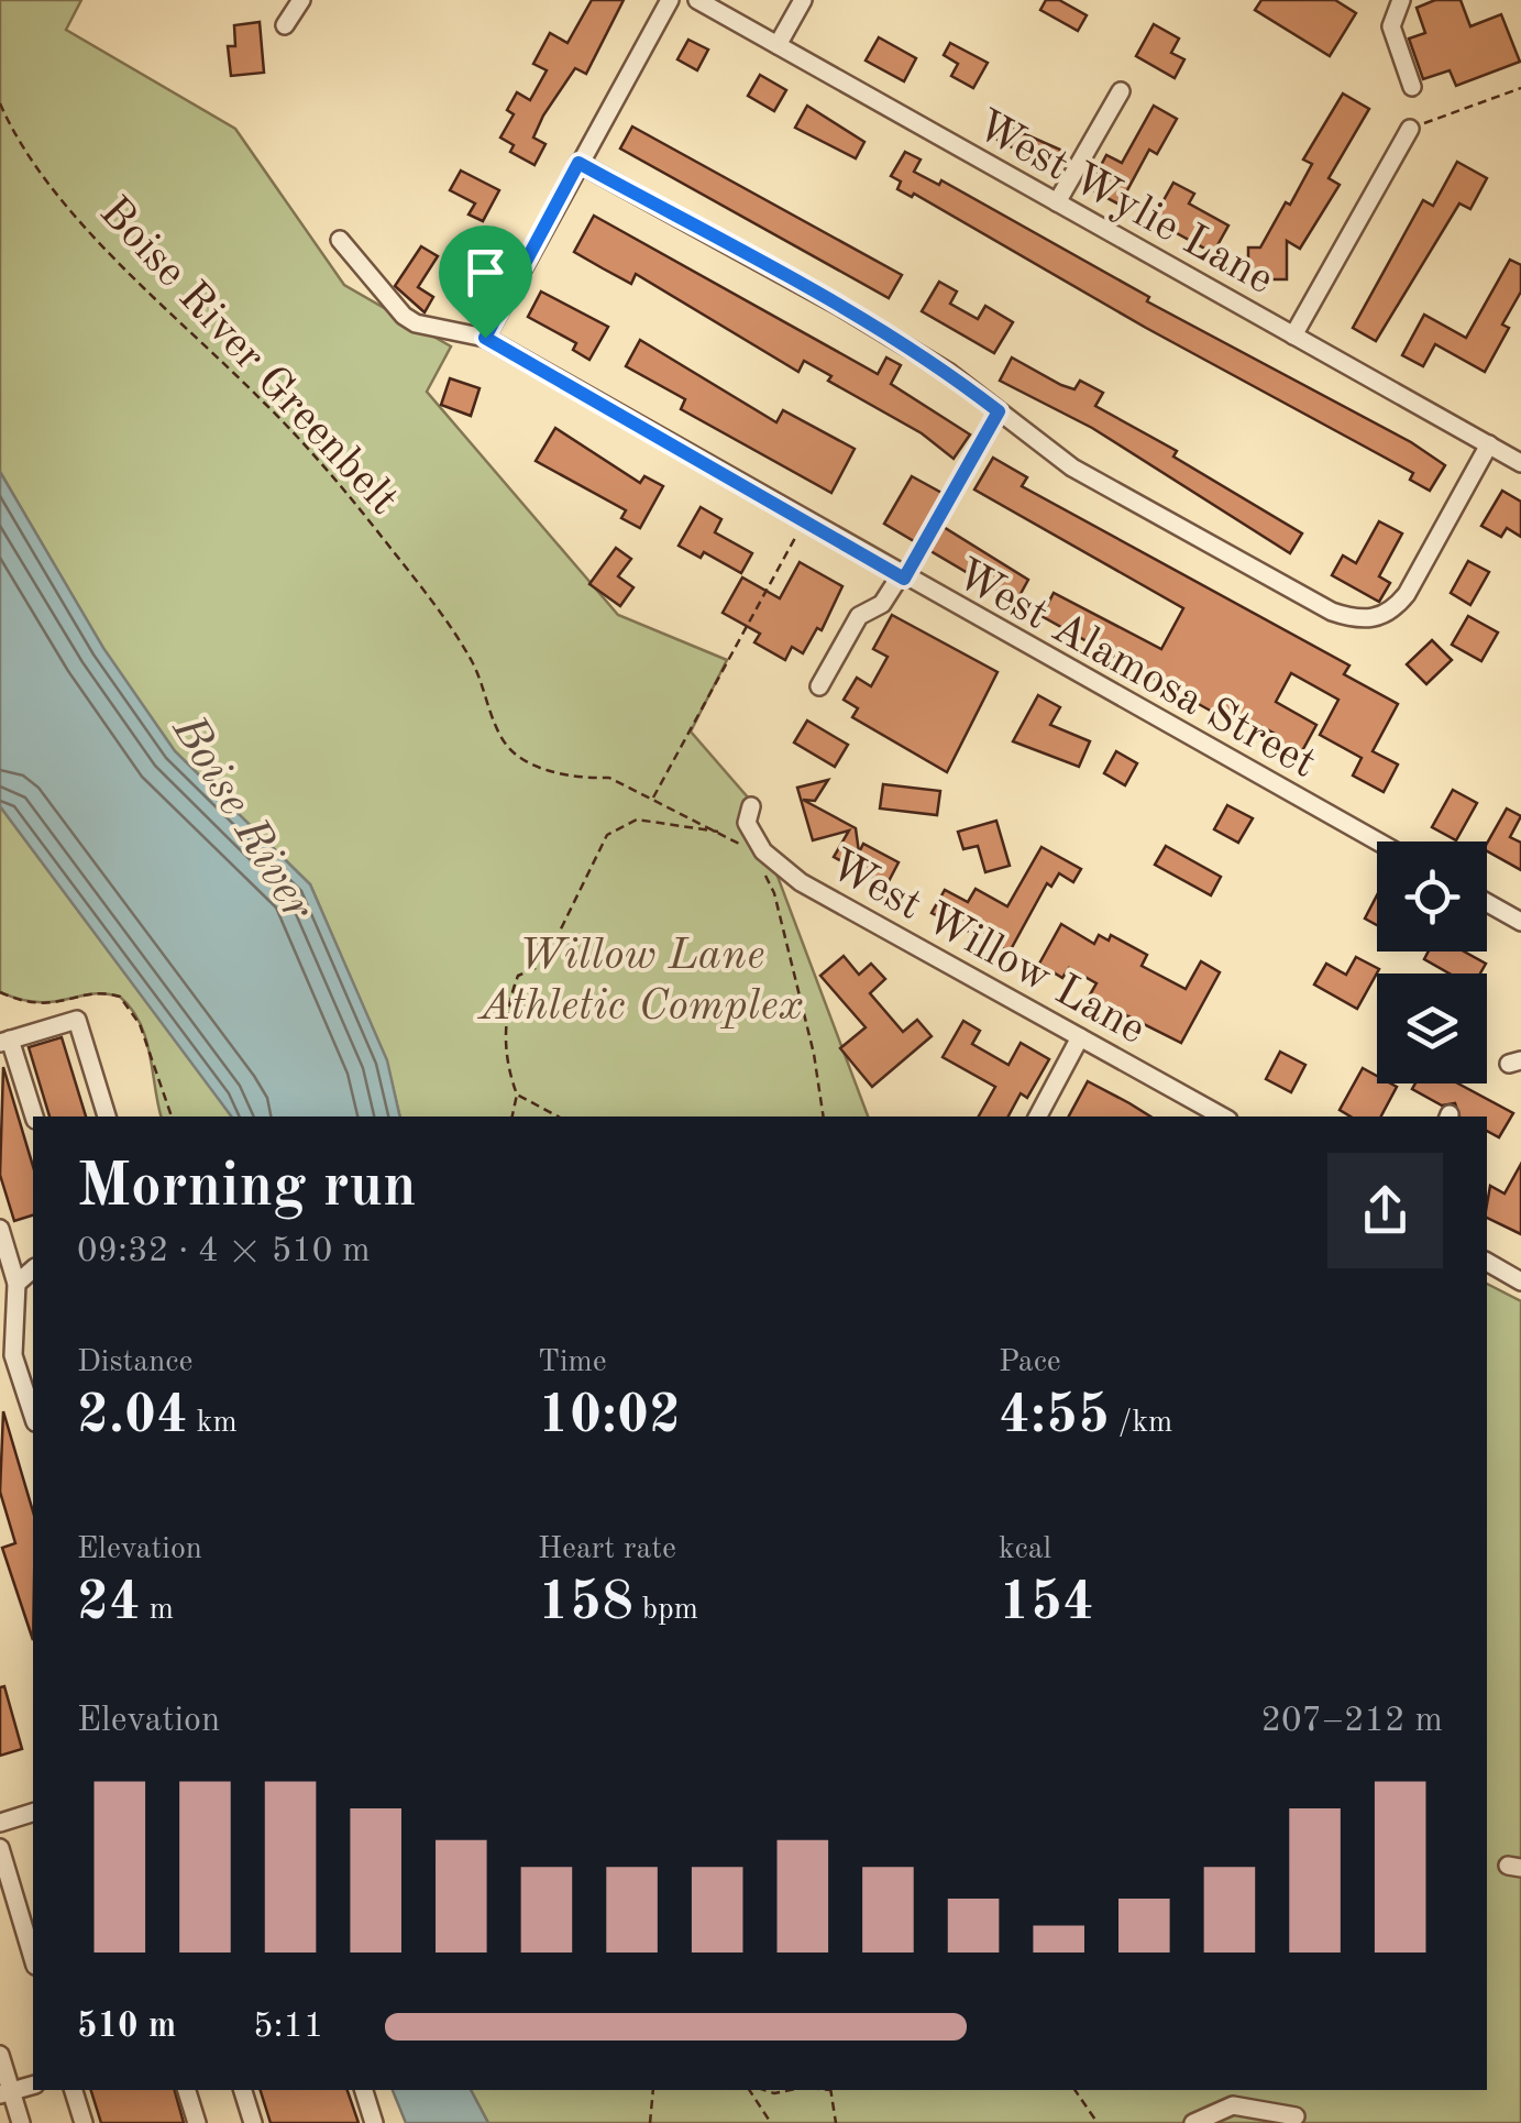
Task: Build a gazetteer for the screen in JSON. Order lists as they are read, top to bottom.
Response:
{
  "streets": {
    "street": ["West Wylie Lane", "West Alamosa Street", "West Willow Lane"],
    "path": ["Boise River Greenbelt"]
  },
  "water": ["Boise River"],
  "parks": ["Willow Lane Athletic Complex"],
  "page": {
    "heading": ["Morning run", "09:32 · 4 × 510 m"],
    "stats": [
      ["Distance", "2.04 km"],
      ["Time", "10:02"],
      ["Pace", "4:55 /km"],
      ["Elevation", "24 m"],
      ["Heart rate", "158 bpm"],
      ["kcal", "154"]
    ],
    "chart": ["Elevation", "207–212 m"],
    "list": [
      {
        "name": "510 m",
        "note": "5:11"
      }
    ]
  }
}
